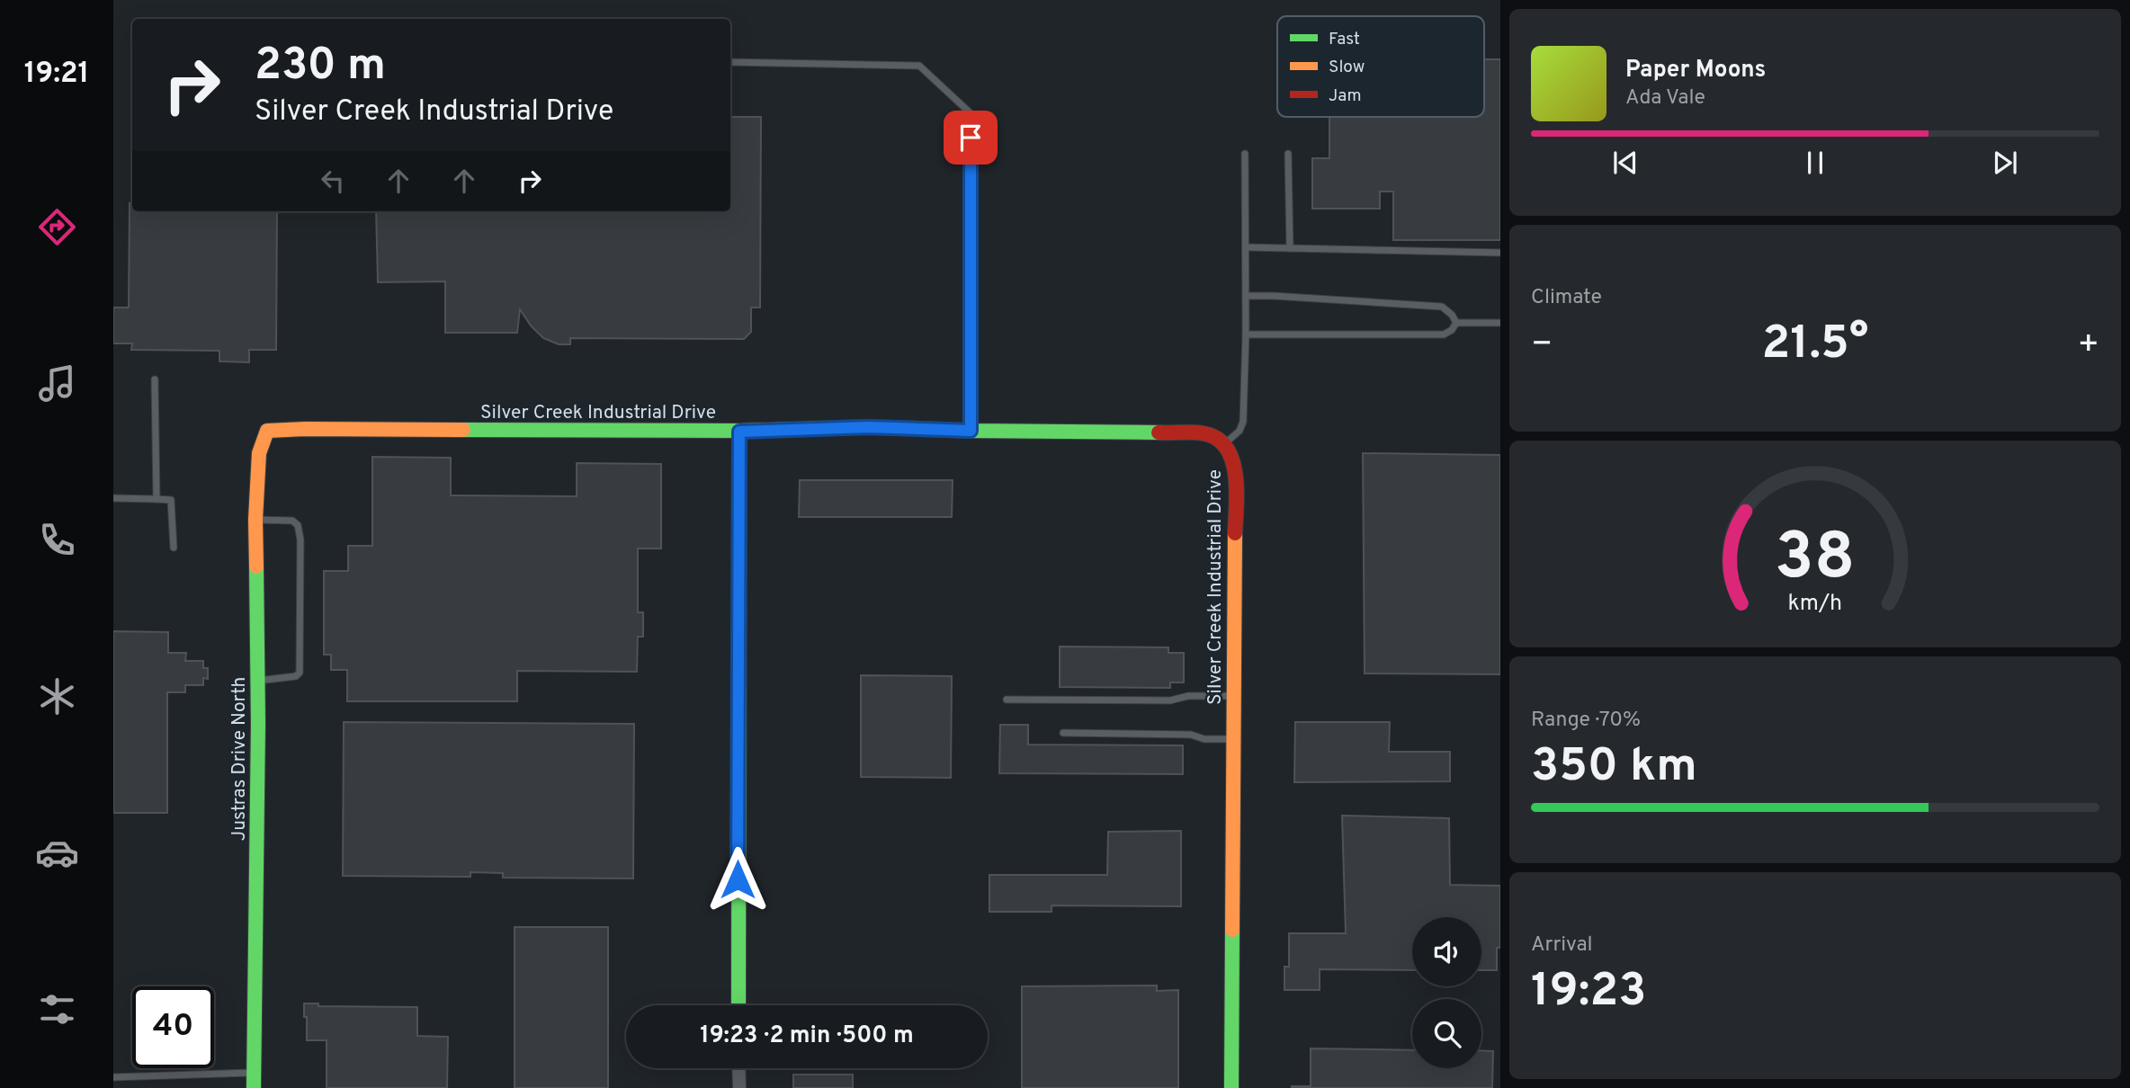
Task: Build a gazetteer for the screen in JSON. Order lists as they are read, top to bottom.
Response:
{
  "streets": {
    "street": ["Silver Creek Industrial Drive", "Justras Drive North"]
  },
  "crossings": [
    ["Silver Creek Industrial Drive", "Justras Drive North"]
  ],
  "legend": ["Fast", "Slow", "Jam"],
  "page": {
    "tabs": "19:21",
    "turn": ["230 m", "Silver Creek Industrial Drive"],
    "song": ["Paper Moons", "Ada Vale"],
    "tile": [
      "Climate",
      ["Range · 70%", "350 km"],
      ["Arrival", "19:23"]
    ],
    "heat": ["−", "21.5°", "+"],
    "limit": "40",
    "trip": "19:23 · 2 min · 500 m",
    "gauge": ["38", "km/h"]
  }
}
